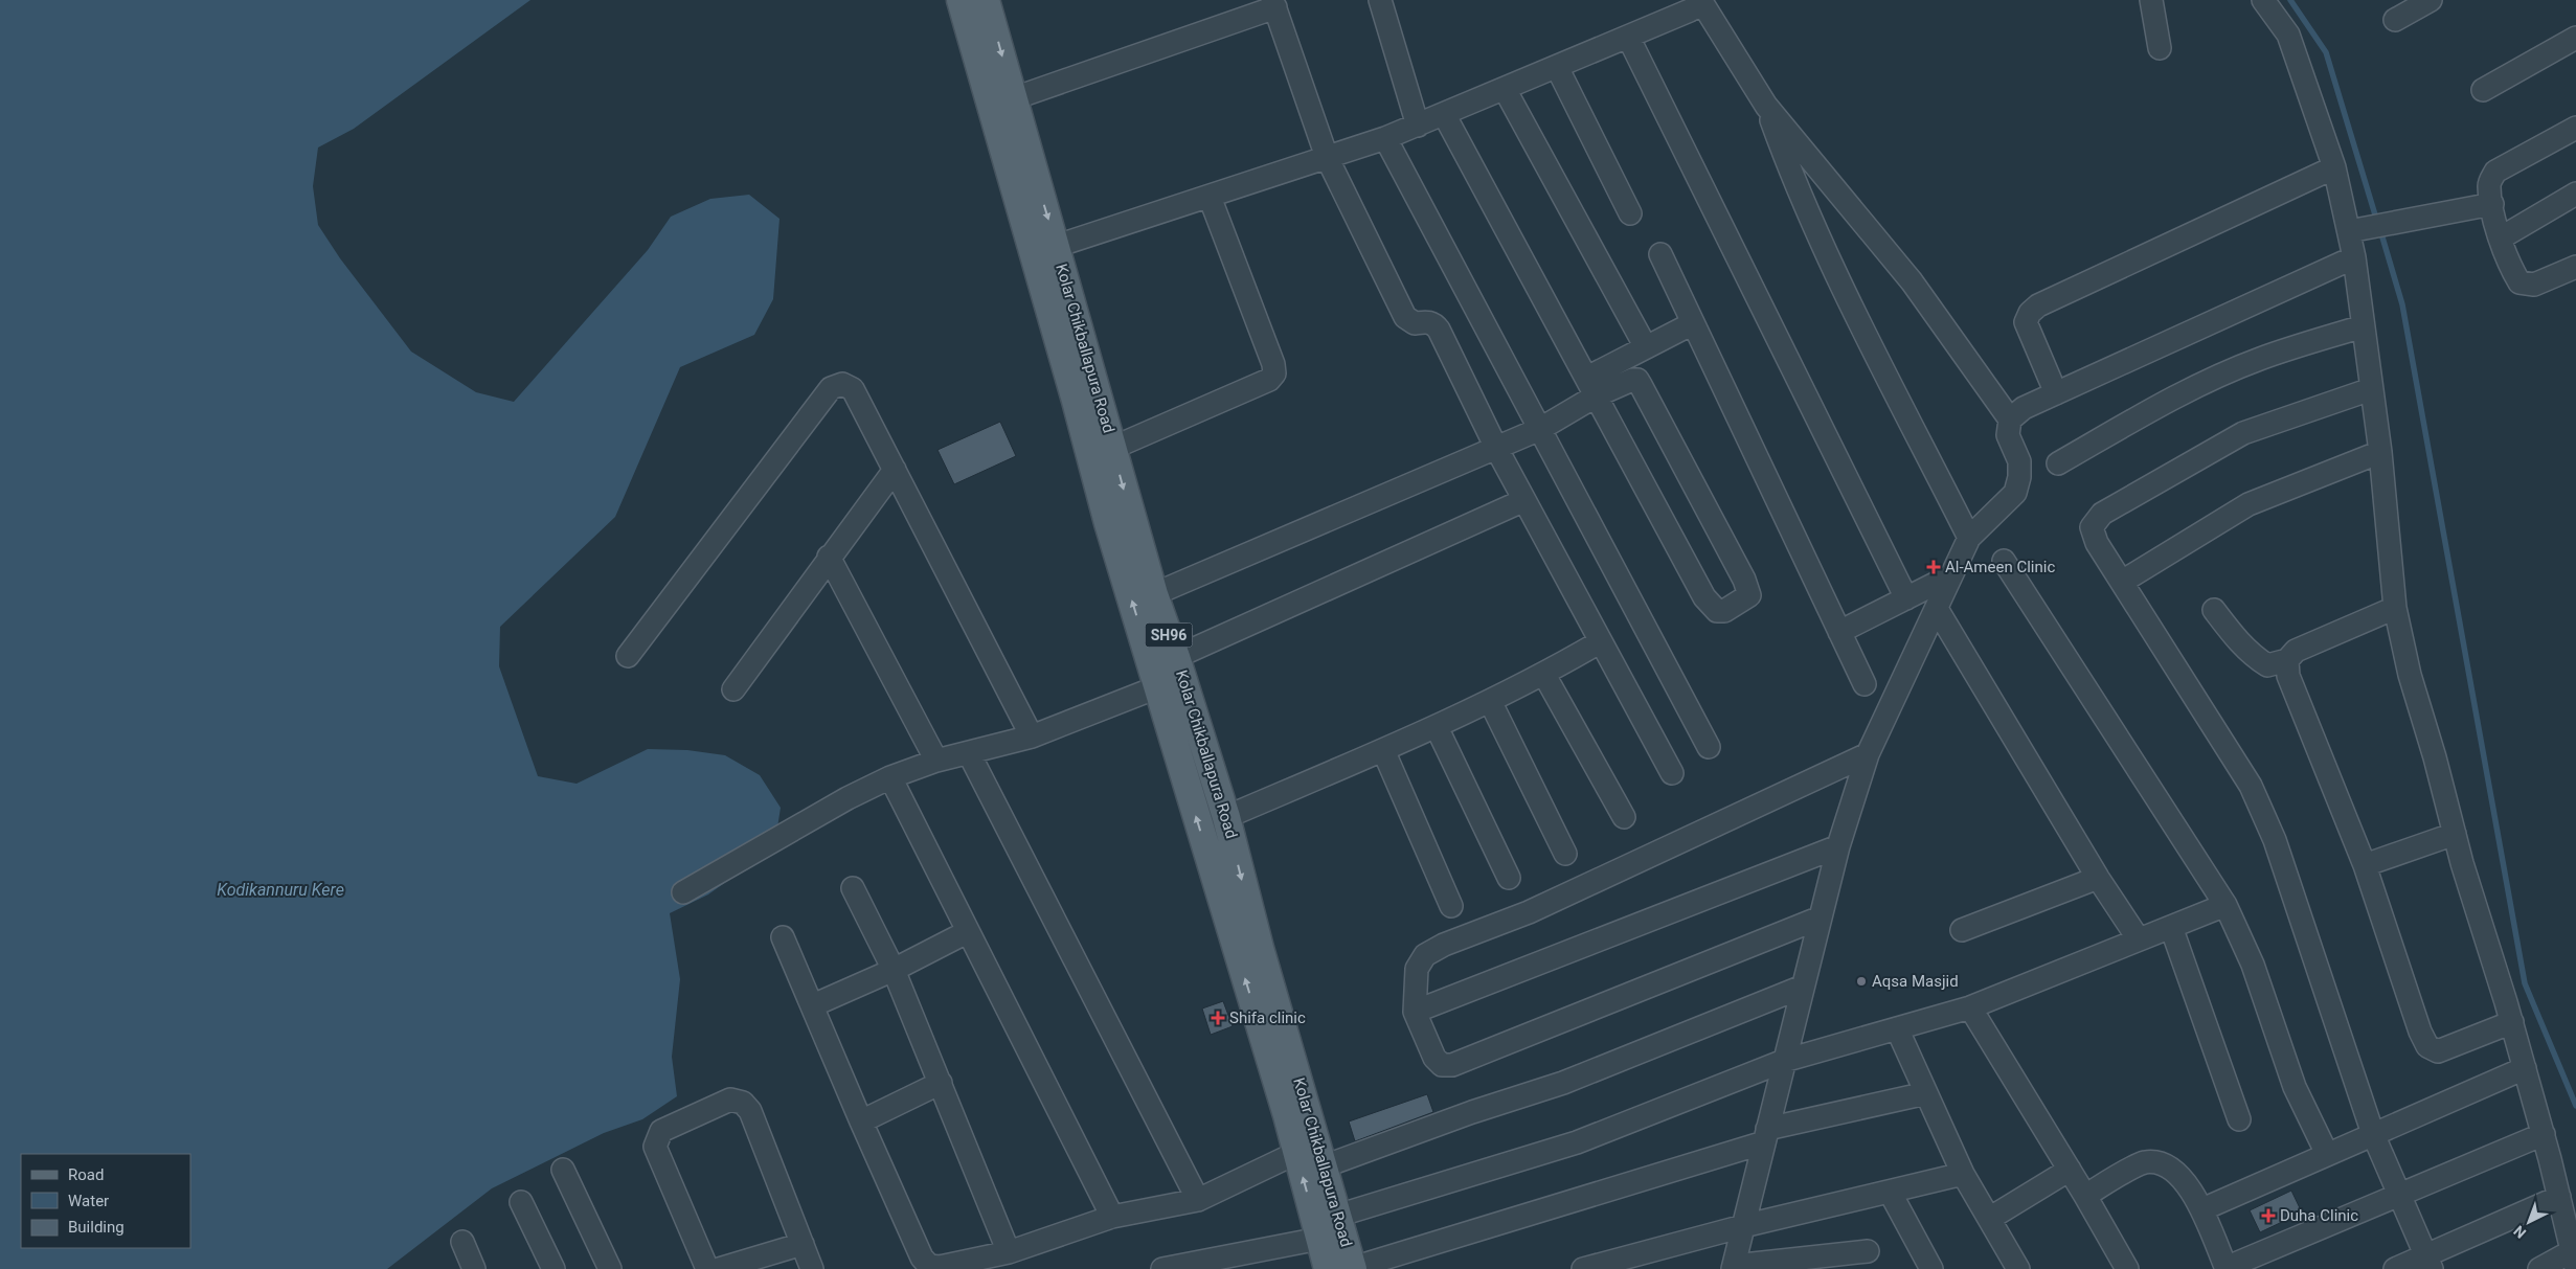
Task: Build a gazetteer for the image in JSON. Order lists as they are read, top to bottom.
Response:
{
  "streets": {
    "main road": ["Kolar Chikballapura Road", "SH96"]
  },
  "water": ["Kodikannuru Kere"],
  "places": {
    "health": ["Al-Ameen Clinic", "Shifa clinic", "Duha Clinic"],
    "other": ["Aqsa Masjid"]
  },
  "legend": ["Road", "Water", "Building"],
  "north": "bottom left"
}
